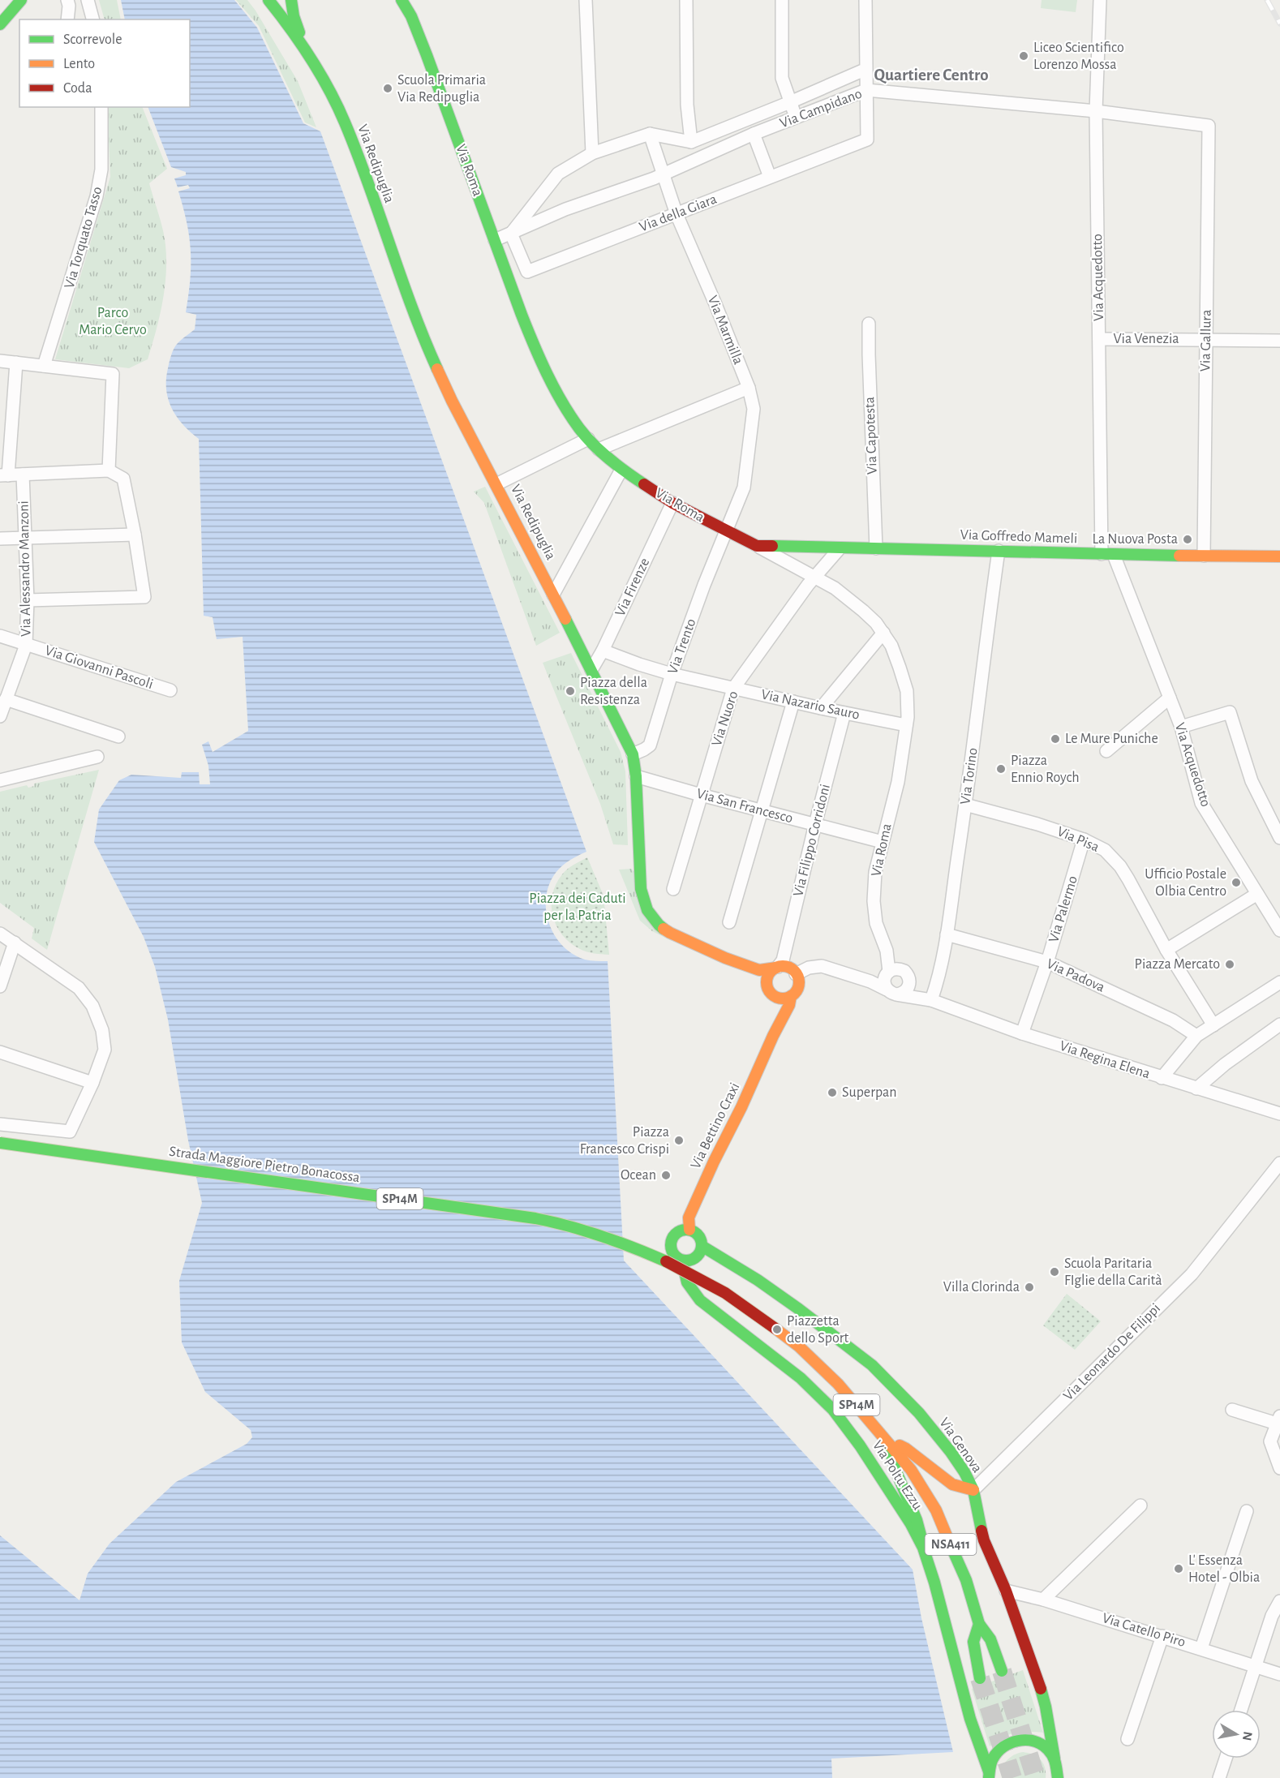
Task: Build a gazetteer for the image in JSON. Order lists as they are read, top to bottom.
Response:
{
  "streets": {
    "street": [
      "Via Campidano",
      "Via Redipuglia",
      "Via Roma",
      "Via della Giara",
      "Via Torquato Tasso",
      "Via Acquedotto",
      "Via Marmilla",
      "Via Venezia",
      "Via Gallura",
      "Via Capotesta",
      "Via Goffredo Mameli",
      "Via Alessandro Manzoni",
      "Via Firenze",
      "Via Trento",
      "Via Giovanni Pascoli",
      "Via Nazario Sauro",
      "Via Nuoro",
      "Via Torino",
      "Via San Francesco",
      "Via Pisa",
      "Via Filippo Corridoni",
      "Via Palermo",
      "Via Padova",
      "Via Regina Elena",
      "Via Bettino Craxi",
      "Strada Maggiore Pietro Bonacossa",
      "SP14M",
      "Via Leonardo De Filippi",
      "Via Genova",
      "Via Poltu Ezzu",
      "NSA411",
      "Via Catello Piro"
    ]
  },
  "crossings": [
    ["Via Campidano", "Via Roma"],
    ["Via Campidano", "Via della Giara"],
    ["Via Campidano", "Via Acquedotto"],
    ["Via Campidano", "Via Marmilla"],
    ["Via Campidano", "Via Gallura"],
    ["Via Redipuglia", "Via Firenze"],
    ["Via Redipuglia", "Via Trento"],
    ["Via Redipuglia", "Via San Francesco"],
    ["Via Redipuglia", "Via Filippo Corridoni"],
    ["Via Redipuglia", "Via Regina Elena"],
    ["Via Redipuglia", "Via Bettino Craxi"],
    ["Via Roma", "Via Marmilla"],
    ["Via Roma", "Via Goffredo Mameli"],
    ["Via Roma", "Via Firenze"],
    ["Via Roma", "Via Trento"],
    ["Via Roma", "Via Nazario Sauro"],
    ["Via Roma", "Via Nuoro"],
    ["Via Roma", "Via San Francesco"],
    ["Via Roma", "Via Regina Elena"],
    ["Via della Giara", "Via Marmilla"],
    ["Via Acquedotto", "Via Venezia"],
    ["Via Acquedotto", "Via Goffredo Mameli"],
    ["Via Marmilla", "Via Trento"],
    ["Via Venezia", "Via Gallura"],
    ["Via Gallura", "Via Goffredo Mameli"],
    ["Via Capotesta", "Via Goffredo Mameli"],
    ["Via Goffredo Mameli", "Via Nuoro"],
    ["Via Goffredo Mameli", "Via Torino"],
    ["Via Alessandro Manzoni", "Via Giovanni Pascoli"],
    ["Via Firenze", "Via Nazario Sauro"],
    ["Via Trento", "Via Nazario Sauro"],
    ["Via Nazario Sauro", "Via Nuoro"],
    ["Via Nazario Sauro", "Via Filippo Corridoni"],
    ["Via Nuoro", "Via San Francesco"],
    ["Via Torino", "Via Pisa"],
    ["Via Torino", "Via Padova"],
    ["Via Torino", "Via Regina Elena"],
    ["Via San Francesco", "Via Filippo Corridoni"],
    ["Via Pisa", "Via Palermo"],
    ["Via Filippo Corridoni", "Via Regina Elena"],
    ["Via Filippo Corridoni", "Via Bettino Craxi"],
    ["Via Palermo", "Via Padova"],
    ["Via Palermo", "Via Regina Elena"],
    ["Via Regina Elena", "Via Bettino Craxi"],
    ["Via Bettino Craxi", "Via Genova"],
    ["Via Bettino Craxi", "Via Poltu Ezzu"],
    ["Via Leonardo De Filippi", "Via Genova"],
    ["Via Genova", "Via Poltu Ezzu"],
    ["Via Genova", "Via Catello Piro"]
  ],
  "districts": ["Quartiere Centro"],
  "parks": ["Parco Mario Cervo", "Piazza dei Caduti per la Patria"],
  "places": [
    "Liceo Scientifico Lorenzo Mossa",
    "Scuola Primaria Via Redipuglia",
    "La Nuova Posta",
    "Piazza della Resistenza",
    "Le Mure Puniche",
    "Piazza Ennio Roych",
    "Ufficio Postale Olbia Centro",
    "Piazza Mercato",
    "Superpan",
    "Piazza Francesco Crispi",
    "Ocean",
    "Scuola Paritaria FIglie della Carità",
    "Villa Clorinda",
    "Piazzetta dello Sport",
    "L' Essenza Hotel - Olbia"
  ],
  "legend": ["Scorrevole", "Lento", "Coda"],
  "north": "right"
}
